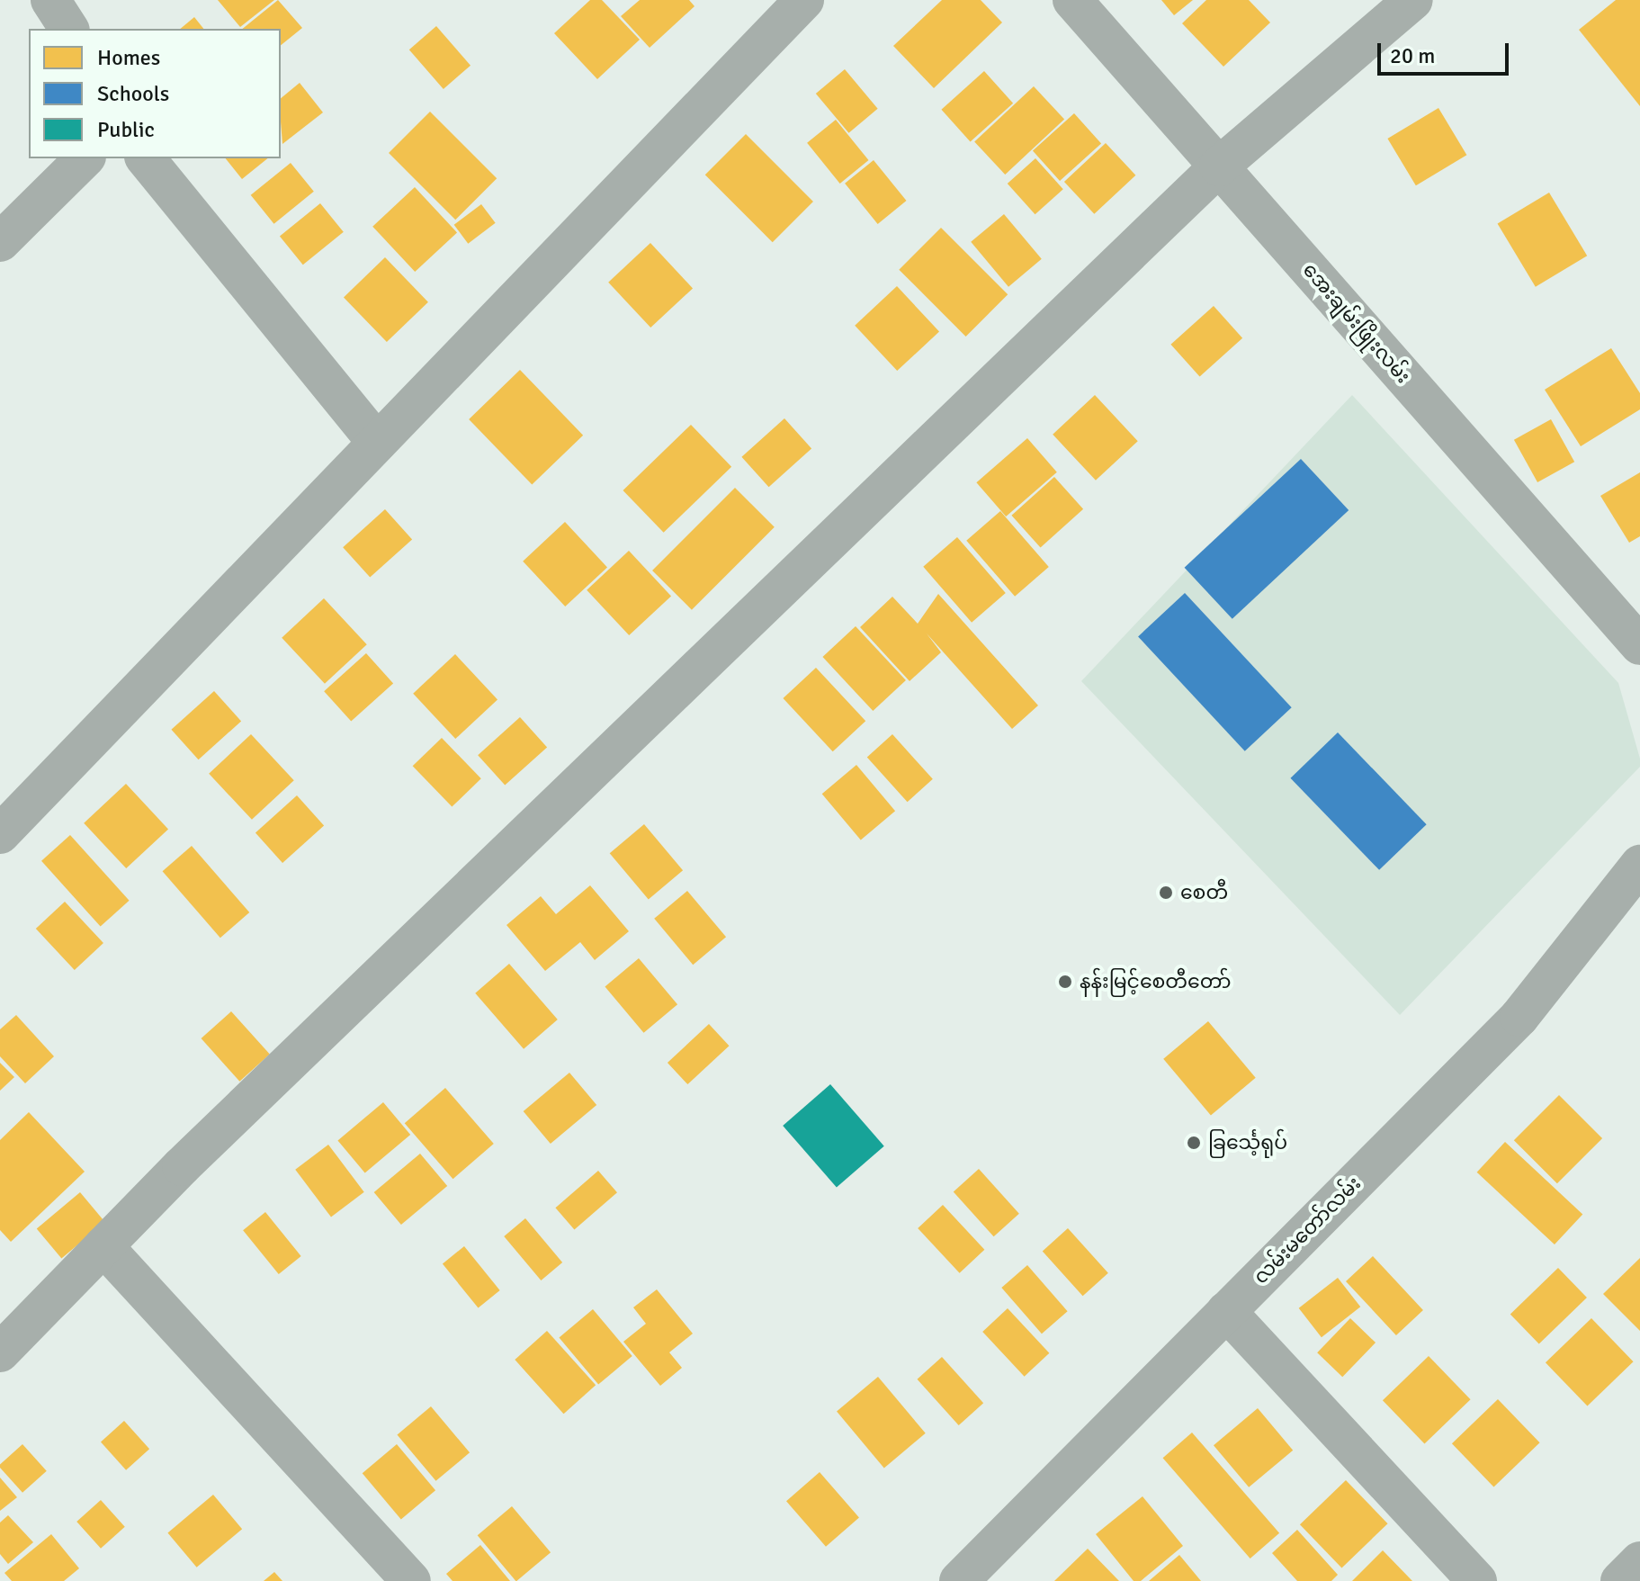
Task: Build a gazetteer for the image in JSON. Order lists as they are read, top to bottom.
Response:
{
  "streets": {
    "street": ["အေးချမ်းဖြိုးလမ်း", "လမ်းမတော်လမ်း"]
  },
  "places": ["စေတီ", "နန်းမြင့်စေတီတော်", "ခြင်္သေ့ရုပ်"],
  "legend": ["Homes", "Schools", "Public"],
  "scale_bar": "20 m"
}
